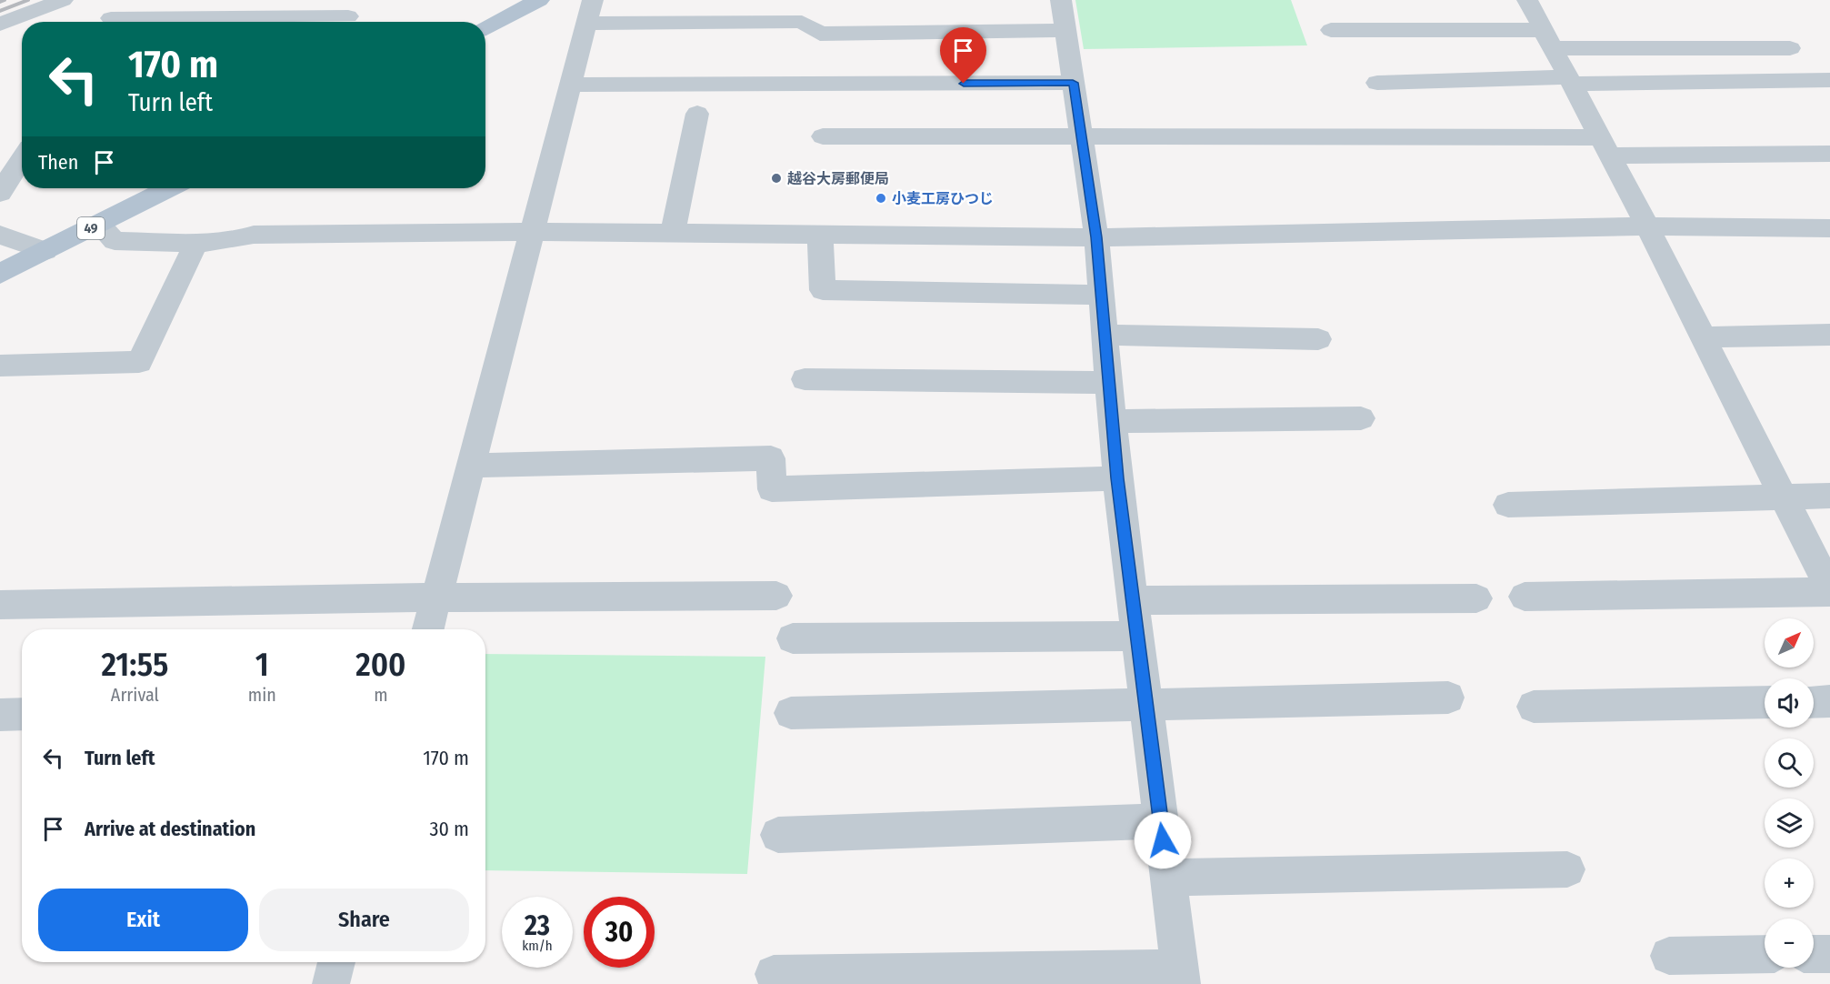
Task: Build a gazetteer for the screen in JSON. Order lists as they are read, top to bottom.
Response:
{
  "streets": {
    "main road": ["49"]
  },
  "places": ["越谷大房郵便局", "小麦工房ひつじ"],
  "north": "top right",
  "page": {
    "turn": ["170 m", "Turn left"],
    "then": "Then",
    "map_buttons": ["+", "−"],
    "eta": [
      "21:55",
      "Arrival",
      "1",
      "min",
      "200",
      "m"
    ],
    "list": [
      {
        "name": "Turn left",
        "value": "170 m"
      },
      {
        "name": "Arrive at destination",
        "value": "30 m"
      }
    ],
    "buttons": ["Exit", "Share"],
    "speed": "23 km/h",
    "limit": "30"
  }
}
